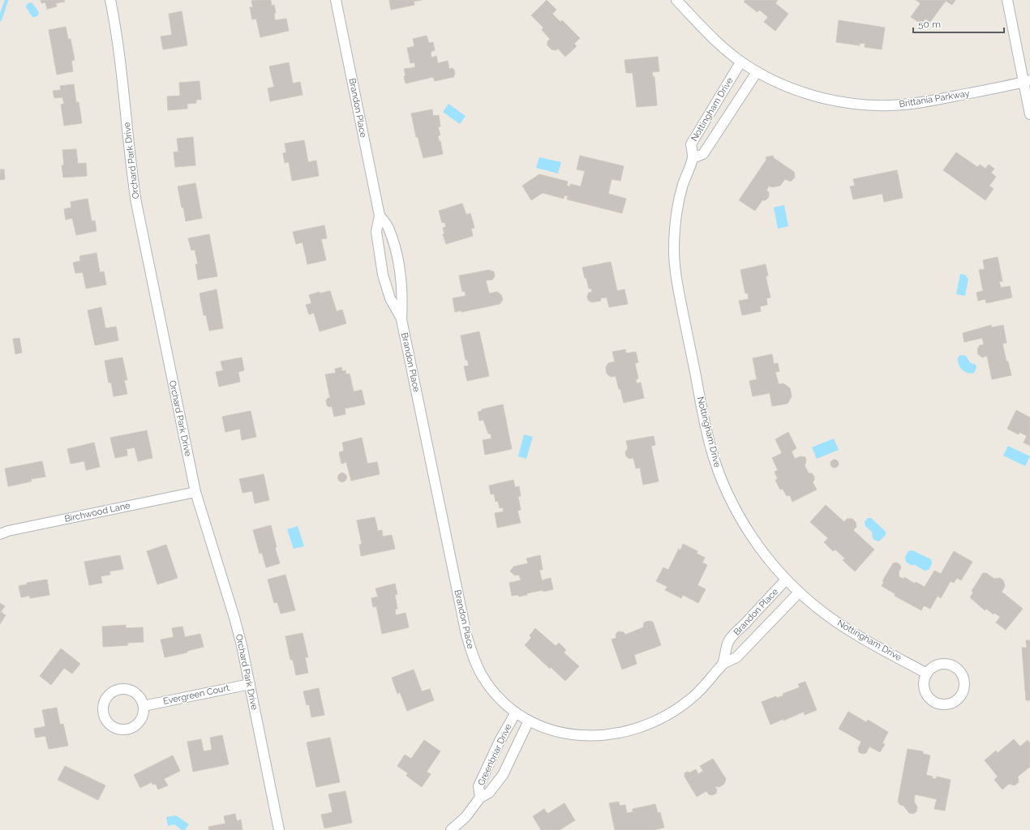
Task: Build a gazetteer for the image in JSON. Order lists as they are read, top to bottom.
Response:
{
  "streets": {
    "street": [
      "Brittania Parkway",
      "Brandon Place",
      "Nottingham Drive",
      "Orchard Park Drive",
      "Birchwood Lane",
      "Evergreen Court",
      "Greenbriar Drive"
    ]
  },
  "crossings": [
    ["Brittania Parkway", "Nottingham Drive"],
    ["Brandon Place", "Nottingham Drive"],
    ["Brandon Place", "Greenbriar Drive"],
    ["Orchard Park Drive", "Birchwood Lane"],
    ["Orchard Park Drive", "Evergreen Court"]
  ],
  "scale_bar": "50 m"
}
